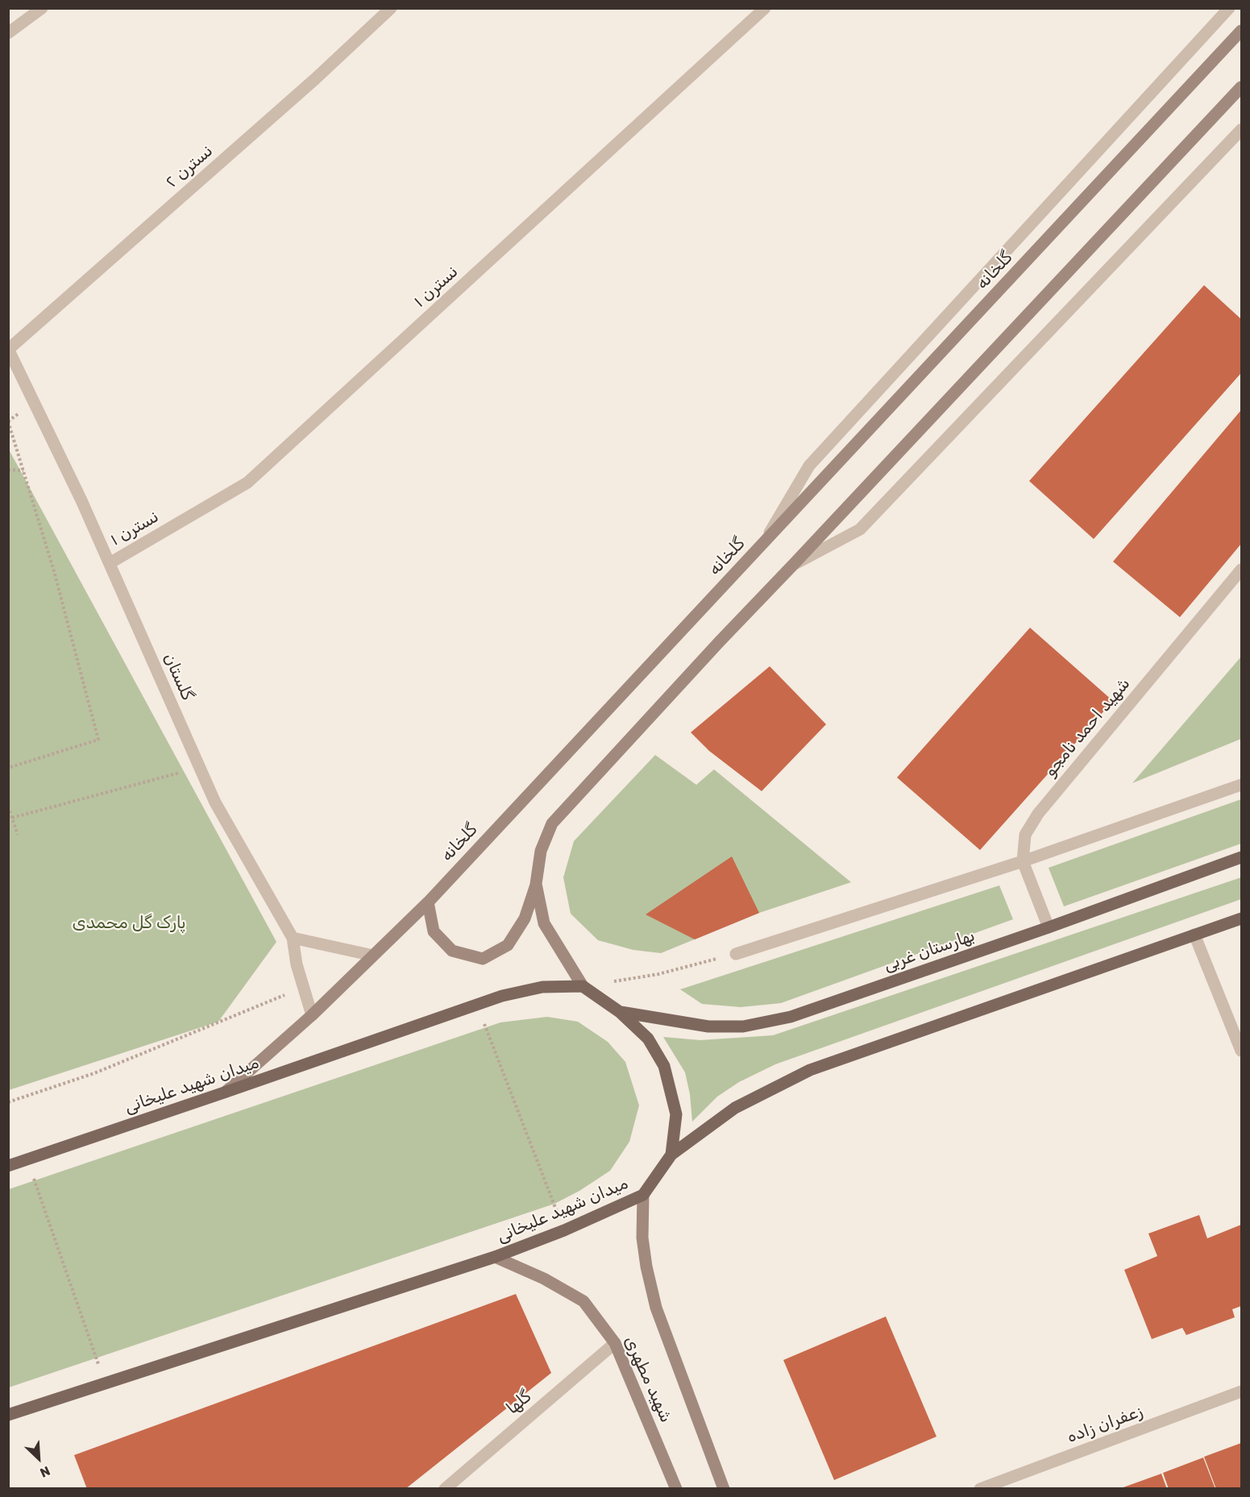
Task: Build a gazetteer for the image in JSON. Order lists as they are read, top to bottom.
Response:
{
  "streets": {
    "main road": [
      "گلخانه",
      "بهارستان غربی",
      "میدان شهید علیخانی",
      "شهید مطهری"
    ],
    "street": [
      "نسترن ۲",
      "نسترن ۱",
      "گلستان",
      "شهید احمد نامجو",
      "گلها",
      "زعفران زاده"
    ]
  },
  "crossings": [
    ["نسترن ۲", "گلستان"],
    ["گلخانه", "گلستان"],
    ["گلخانه", "میدان شهید علیخانی"],
    ["نسترن ۱", "گلستان"],
    ["شهید احمد نامجو", "بهارستان غربی"],
    ["بهارستان غربی", "میدان شهید علیخانی"],
    ["میدان شهید علیخانی", "شهید مطهری"],
    ["شهید مطهری", "گلها"]
  ],
  "parks": ["پارک گل محمدی"],
  "north": "bottom right"
}
